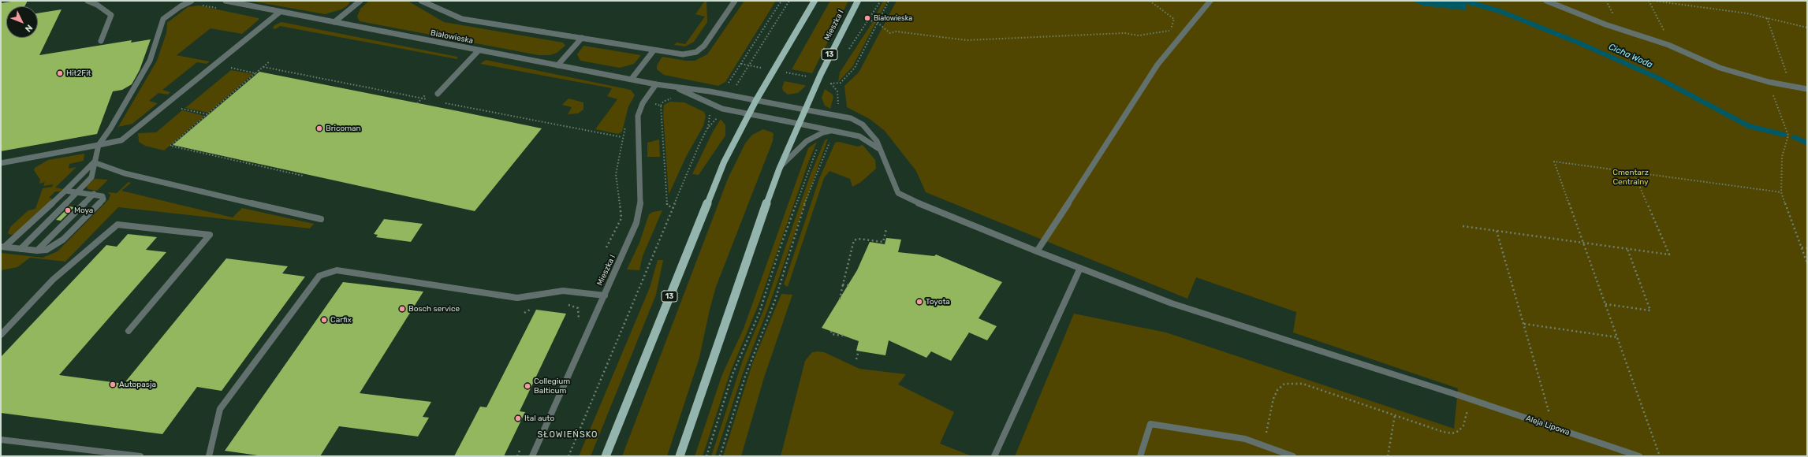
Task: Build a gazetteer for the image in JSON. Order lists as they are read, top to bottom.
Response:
{
  "streets": {
    "main road": ["Mieszka I", "13"],
    "street": ["Białowieska", "Aleja Lipowa"]
  },
  "crossings": [
    ["Mieszka I", "Białowieska"],
    ["Mieszka I", "13"],
    ["Mieszka I", "Aleja Lipowa"],
    ["Białowieska", "13"]
  ],
  "districts": ["SŁOWIEŃSKO"],
  "water": ["Cicha Woda"],
  "parks": ["Cmentarz Centralny"],
  "places": [
    "Białowieska",
    "Hit2Fit",
    "Bricoman",
    "Moya",
    "Toyota",
    "Bosch service",
    "Carfix",
    "Autopasja",
    "Collegium Balticum",
    "Ital auto"
  ],
  "north": "bottom right"
}
